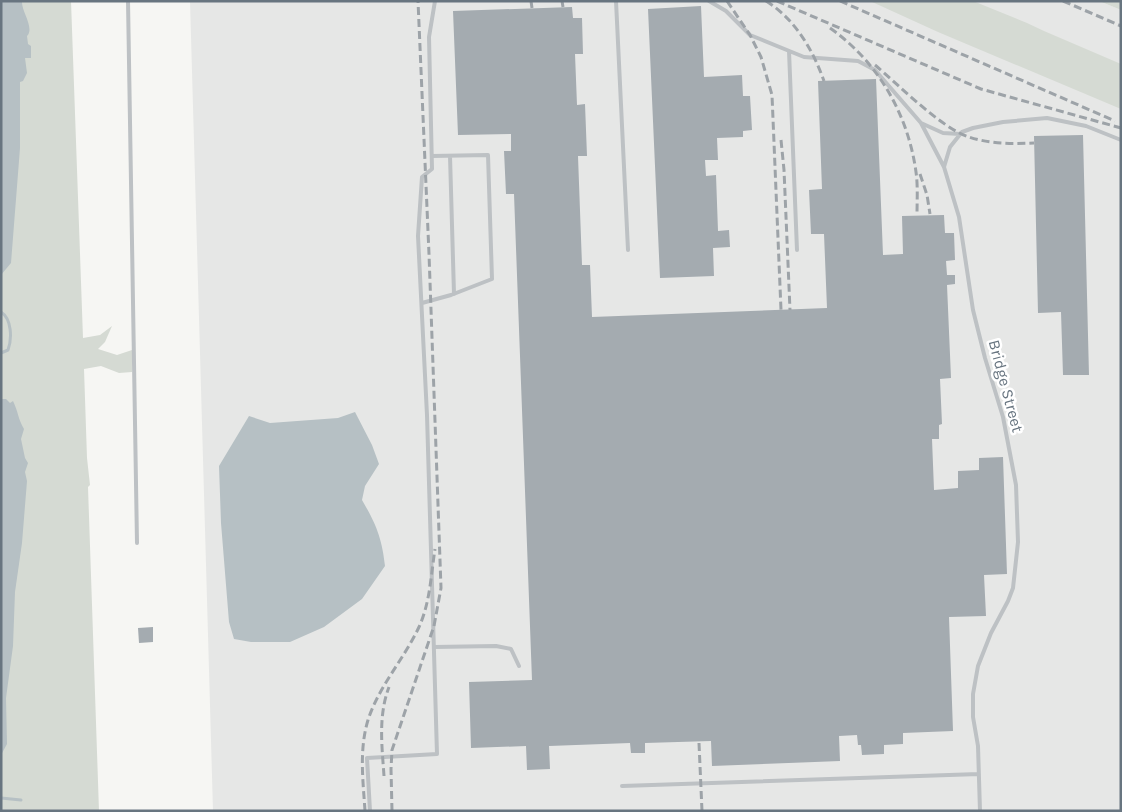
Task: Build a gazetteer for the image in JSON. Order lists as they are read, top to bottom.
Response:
{
  "streets": {
    "lane": ["Bridge Street"]
  }
}
